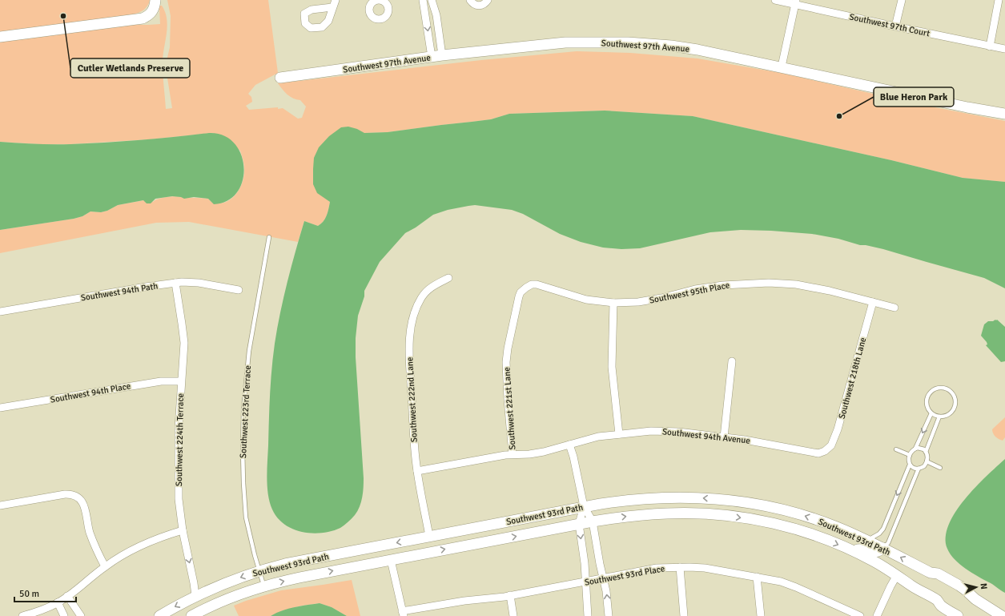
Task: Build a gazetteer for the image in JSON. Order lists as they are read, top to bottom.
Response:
{
  "streets": {
    "street": [
      "Southwest 97th Court",
      "Southwest 97th Avenue",
      "Southwest 94th Path",
      "Southwest 95th Place",
      "Southwest 218th Lane",
      "Southwest 94th Place",
      "Southwest 222nd Lane",
      "Southwest 221st Lane",
      "Southwest 94th Avenue",
      "Southwest 224th Terrace",
      "Southwest 93rd Path",
      "Southwest 93rd Place"
    ],
    "lane": ["Southwest 223rd Terrace"]
  },
  "crossings": [
    ["Southwest 94th Path", "Southwest 224th Terrace"],
    ["Southwest 95th Place", "Southwest 218th Lane"],
    ["Southwest 95th Place", "Southwest 221st Lane"],
    ["Southwest 218th Lane", "Southwest 94th Avenue"],
    ["Southwest 94th Place", "Southwest 224th Terrace"],
    ["Southwest 222nd Lane", "Southwest 94th Avenue"],
    ["Southwest 222nd Lane", "Southwest 93rd Path"],
    ["Southwest 221st Lane", "Southwest 94th Avenue"],
    ["Southwest 223rd Terrace", "Southwest 93rd Path"],
    ["Southwest 224th Terrace", "Southwest 93rd Path"]
  ],
  "places": ["Cutler Wetlands Preserve", "Blue Heron Park"],
  "scale_bar": "50 m",
  "north": "right"
}
